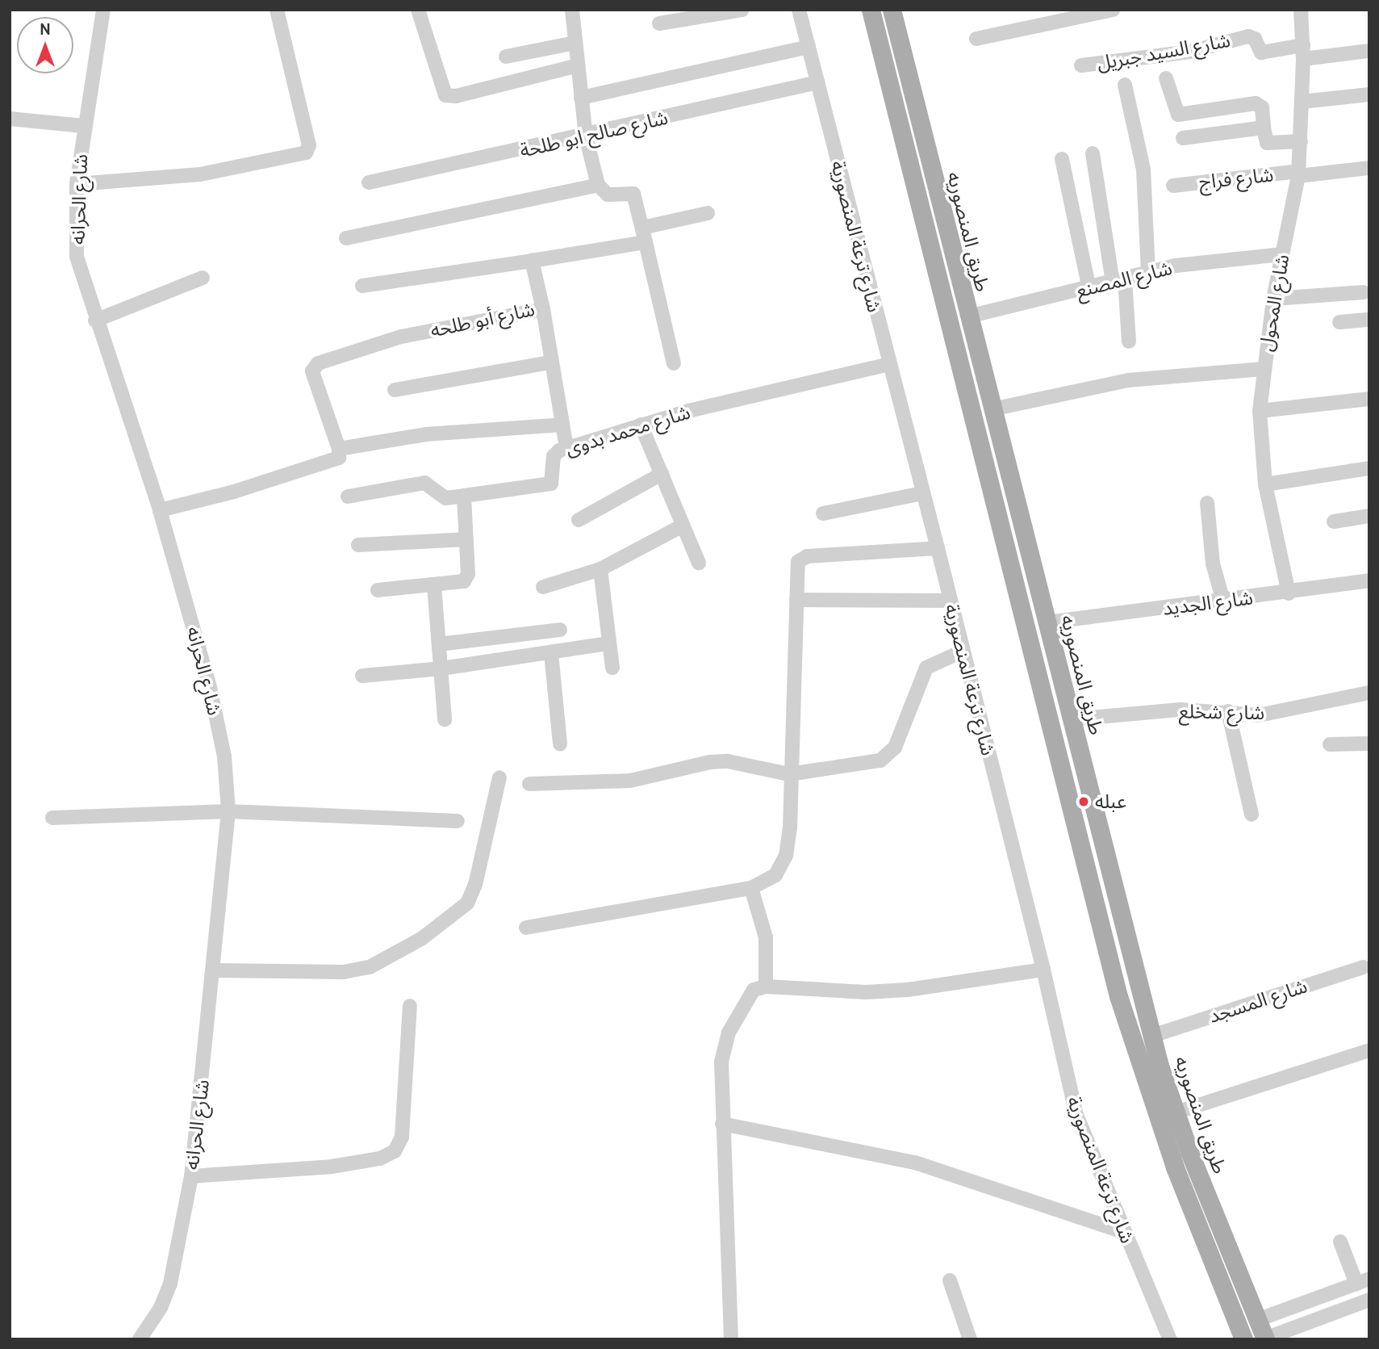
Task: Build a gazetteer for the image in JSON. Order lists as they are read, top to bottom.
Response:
{
  "streets": {
    "main road": ["طريق المنصوريه"],
    "street": [
      "شارع السيد جبريل",
      "شارع صالح ابو طلحة",
      "شارع فراج",
      "شارع الحرانه",
      "شارع ترعة المنصورية",
      "شارع المصنع",
      "شارع المحول",
      "شارع أبو طلحه",
      "شارع محمد بدوى",
      "شارع الجديد",
      "شارع شخلع",
      "شارع المسجد"
    ]
  },
  "crossings": [
    ["شارع السيد جبريل", "شارع المحول"],
    ["شارع صالح ابو طلحة", "شارع ترعة المنصورية"],
    ["شارع فراج", "شارع المحول"],
    ["طريق المنصوريه", "شارع المصنع"],
    ["طريق المنصوريه", "شارع الجديد"],
    ["طريق المنصوريه", "شارع شخلع"],
    ["طريق المنصوريه", "شارع المسجد"],
    ["شارع ترعة المنصورية", "شارع محمد بدوى"],
    ["شارع المصنع", "شارع المحول"],
    ["شارع المحول", "شارع الجديد"]
  ],
  "places": ["عبله"],
  "north": "top"
}
